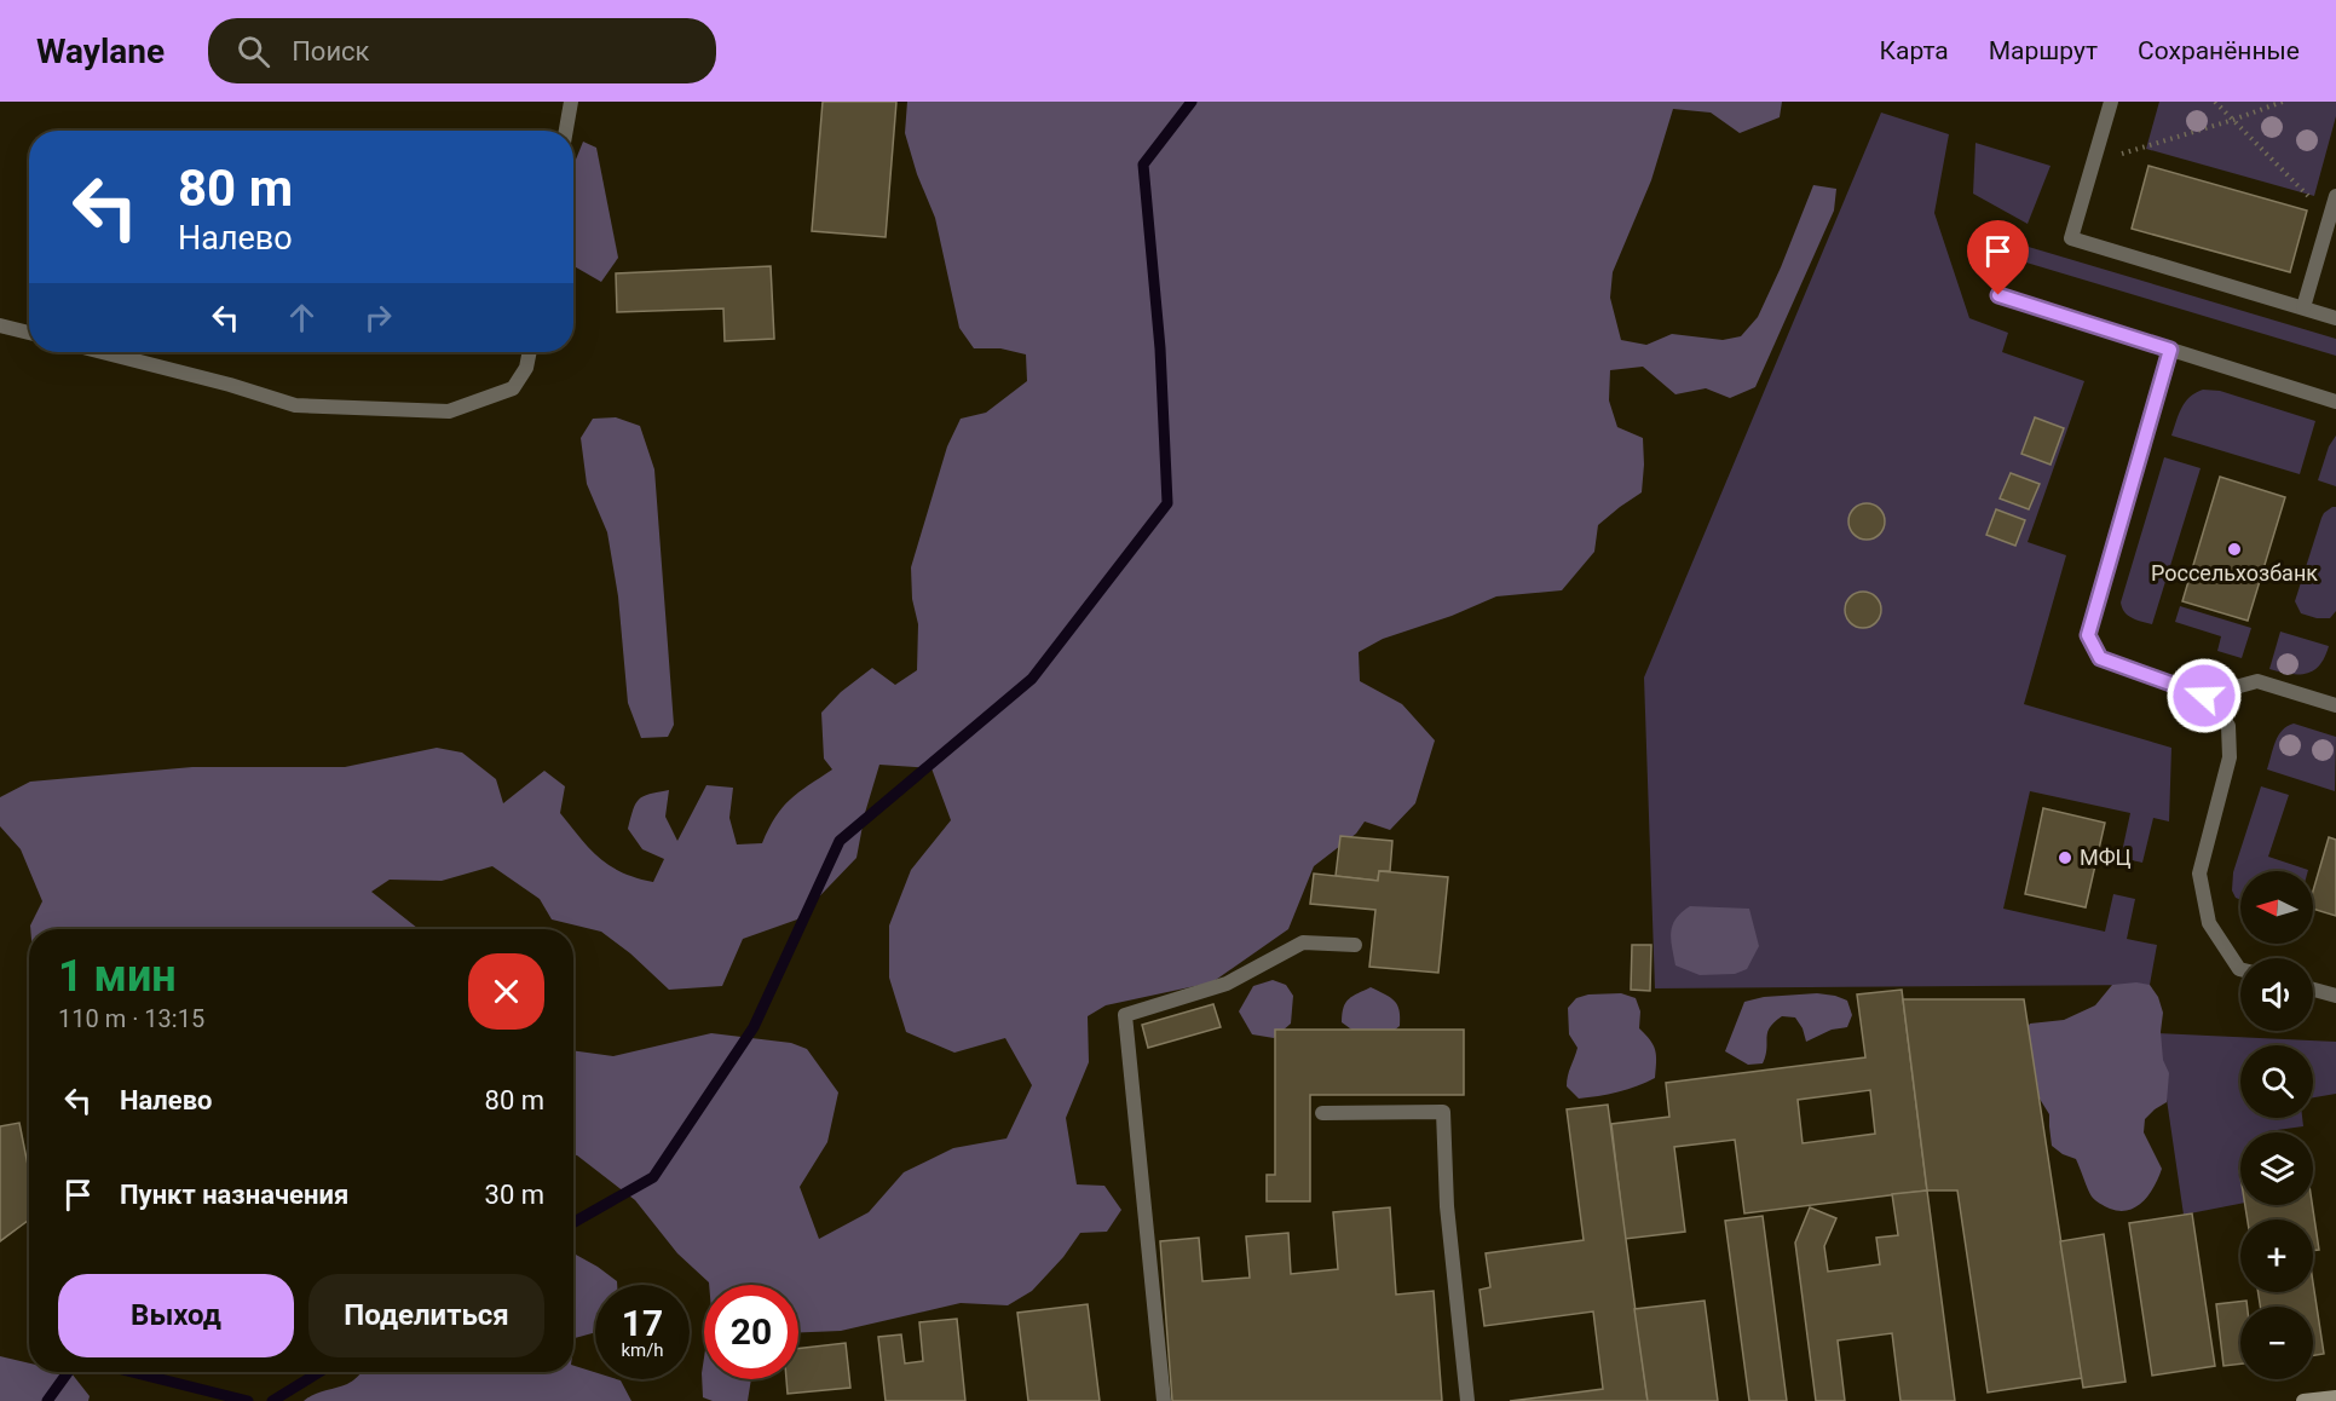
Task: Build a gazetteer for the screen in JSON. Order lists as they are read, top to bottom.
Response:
{
  "places": ["Россельхозбанк", "МФЦ"],
  "north": "left",
  "page": {
    "header": "Waylane",
    "search": "Поиск",
    "nav": ["Карта", "Маршрут", "Сохранённые"],
    "turn": ["80 m", "Налево"],
    "map_buttons": ["+", "−"],
    "heading": ["1 мин", "110 m · 13:15"],
    "list": [
      {
        "name": "Налево",
        "value": "80 m"
      },
      {
        "name": "Пункт назначения",
        "value": "30 m"
      }
    ],
    "buttons": ["Выход", "Поделиться"],
    "speed": "17 km/h",
    "limit": "20"
  }
}
